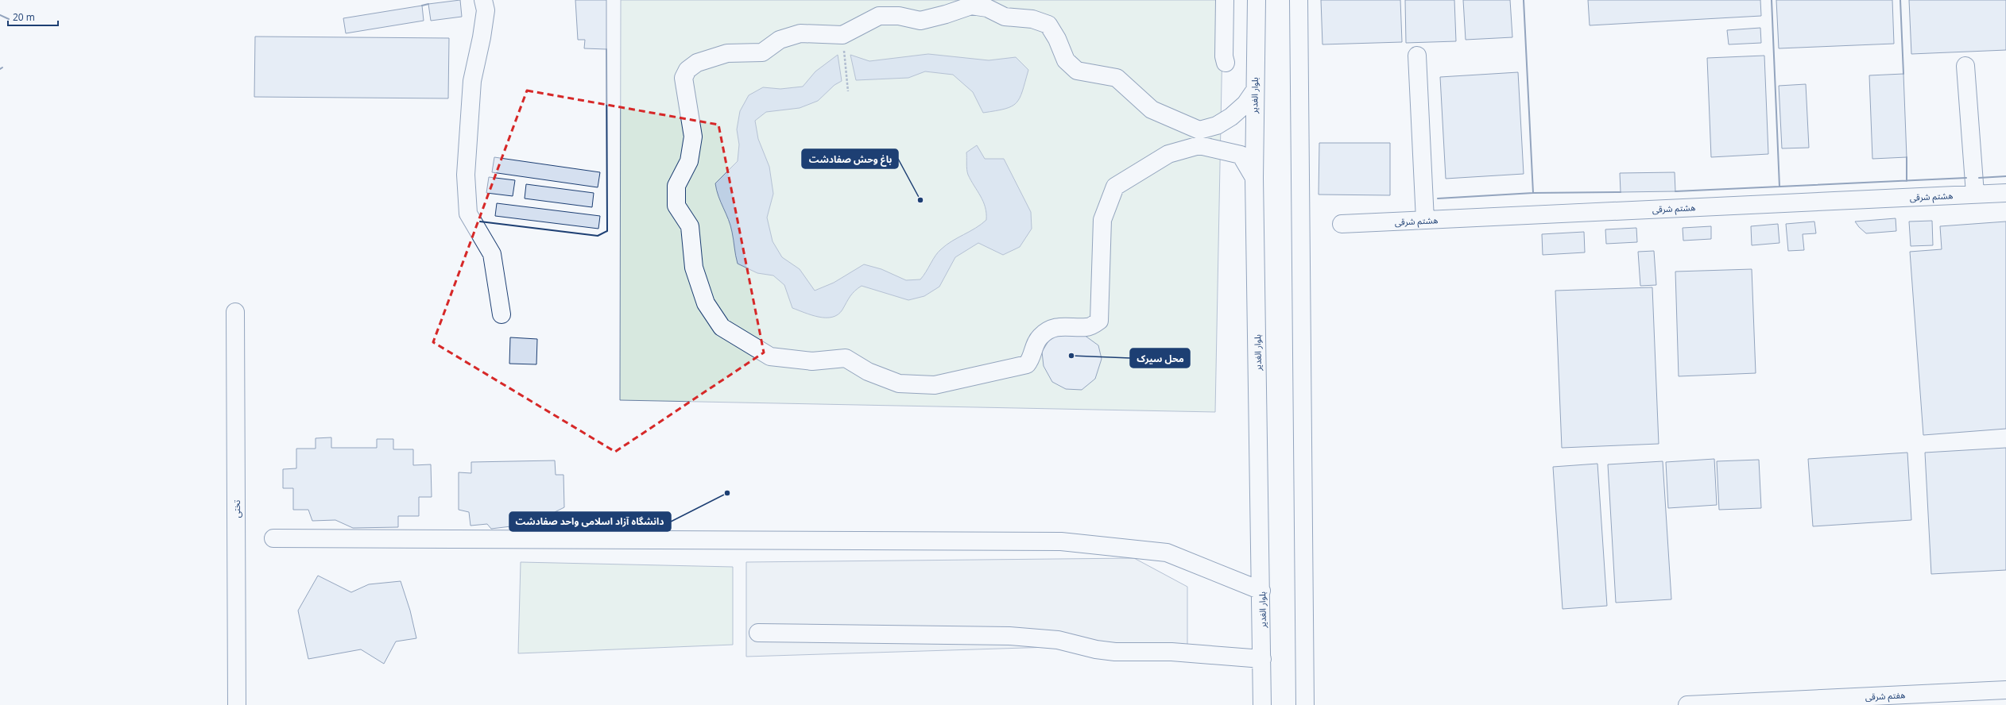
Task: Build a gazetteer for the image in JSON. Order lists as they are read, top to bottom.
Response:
{
  "streets": {
    "street": [
      "بلوار الغدیر",
      "هشتم شرقی",
      "تختی",
      "هفتم شرقی"
    ]
  },
  "places": ["باغ وحش صفادشت", "محل سیرک", "دانشگاه آزاد اسلامی واحد صفادشت"],
  "scale_bar": "20 m"
}
